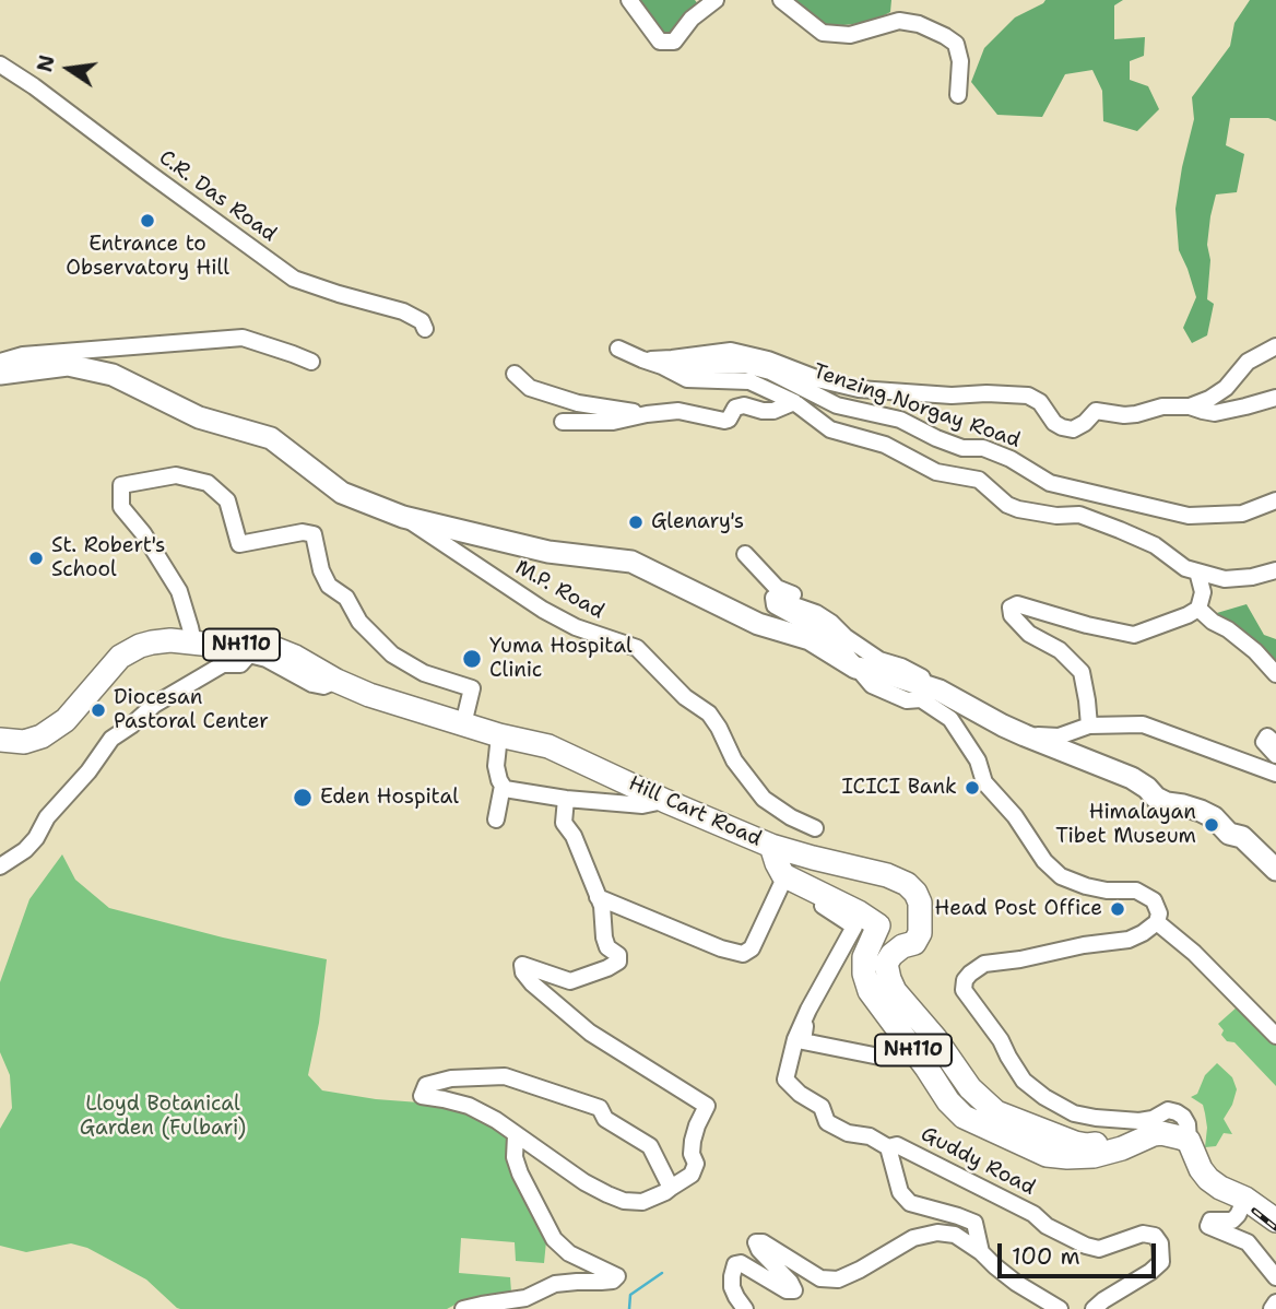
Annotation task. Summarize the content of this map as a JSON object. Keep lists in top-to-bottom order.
{
  "streets": {
    "highway": ["NH110", "Hill Cart Road"],
    "street": [
      "C.R. Das Road",
      "Tenzing Norgay Road",
      "M.P. Road",
      "Guddy Road"
    ]
  },
  "crossings": [
    ["NH110", "Hill Cart Road"]
  ],
  "parks": ["Lloyd Botanical Garden (Fulbari)"],
  "places": [
    "Entrance to Observatory Hill",
    "Glenary's",
    "St. Robert's School",
    "Yuma Hospital Clinic",
    "Diocesan Pastoral Center",
    "ICICI Bank",
    "Eden Hospital",
    "Himalayan Tibet Museum",
    "Head Post Office"
  ],
  "scale_bar": "100 m",
  "north": "left"
}
